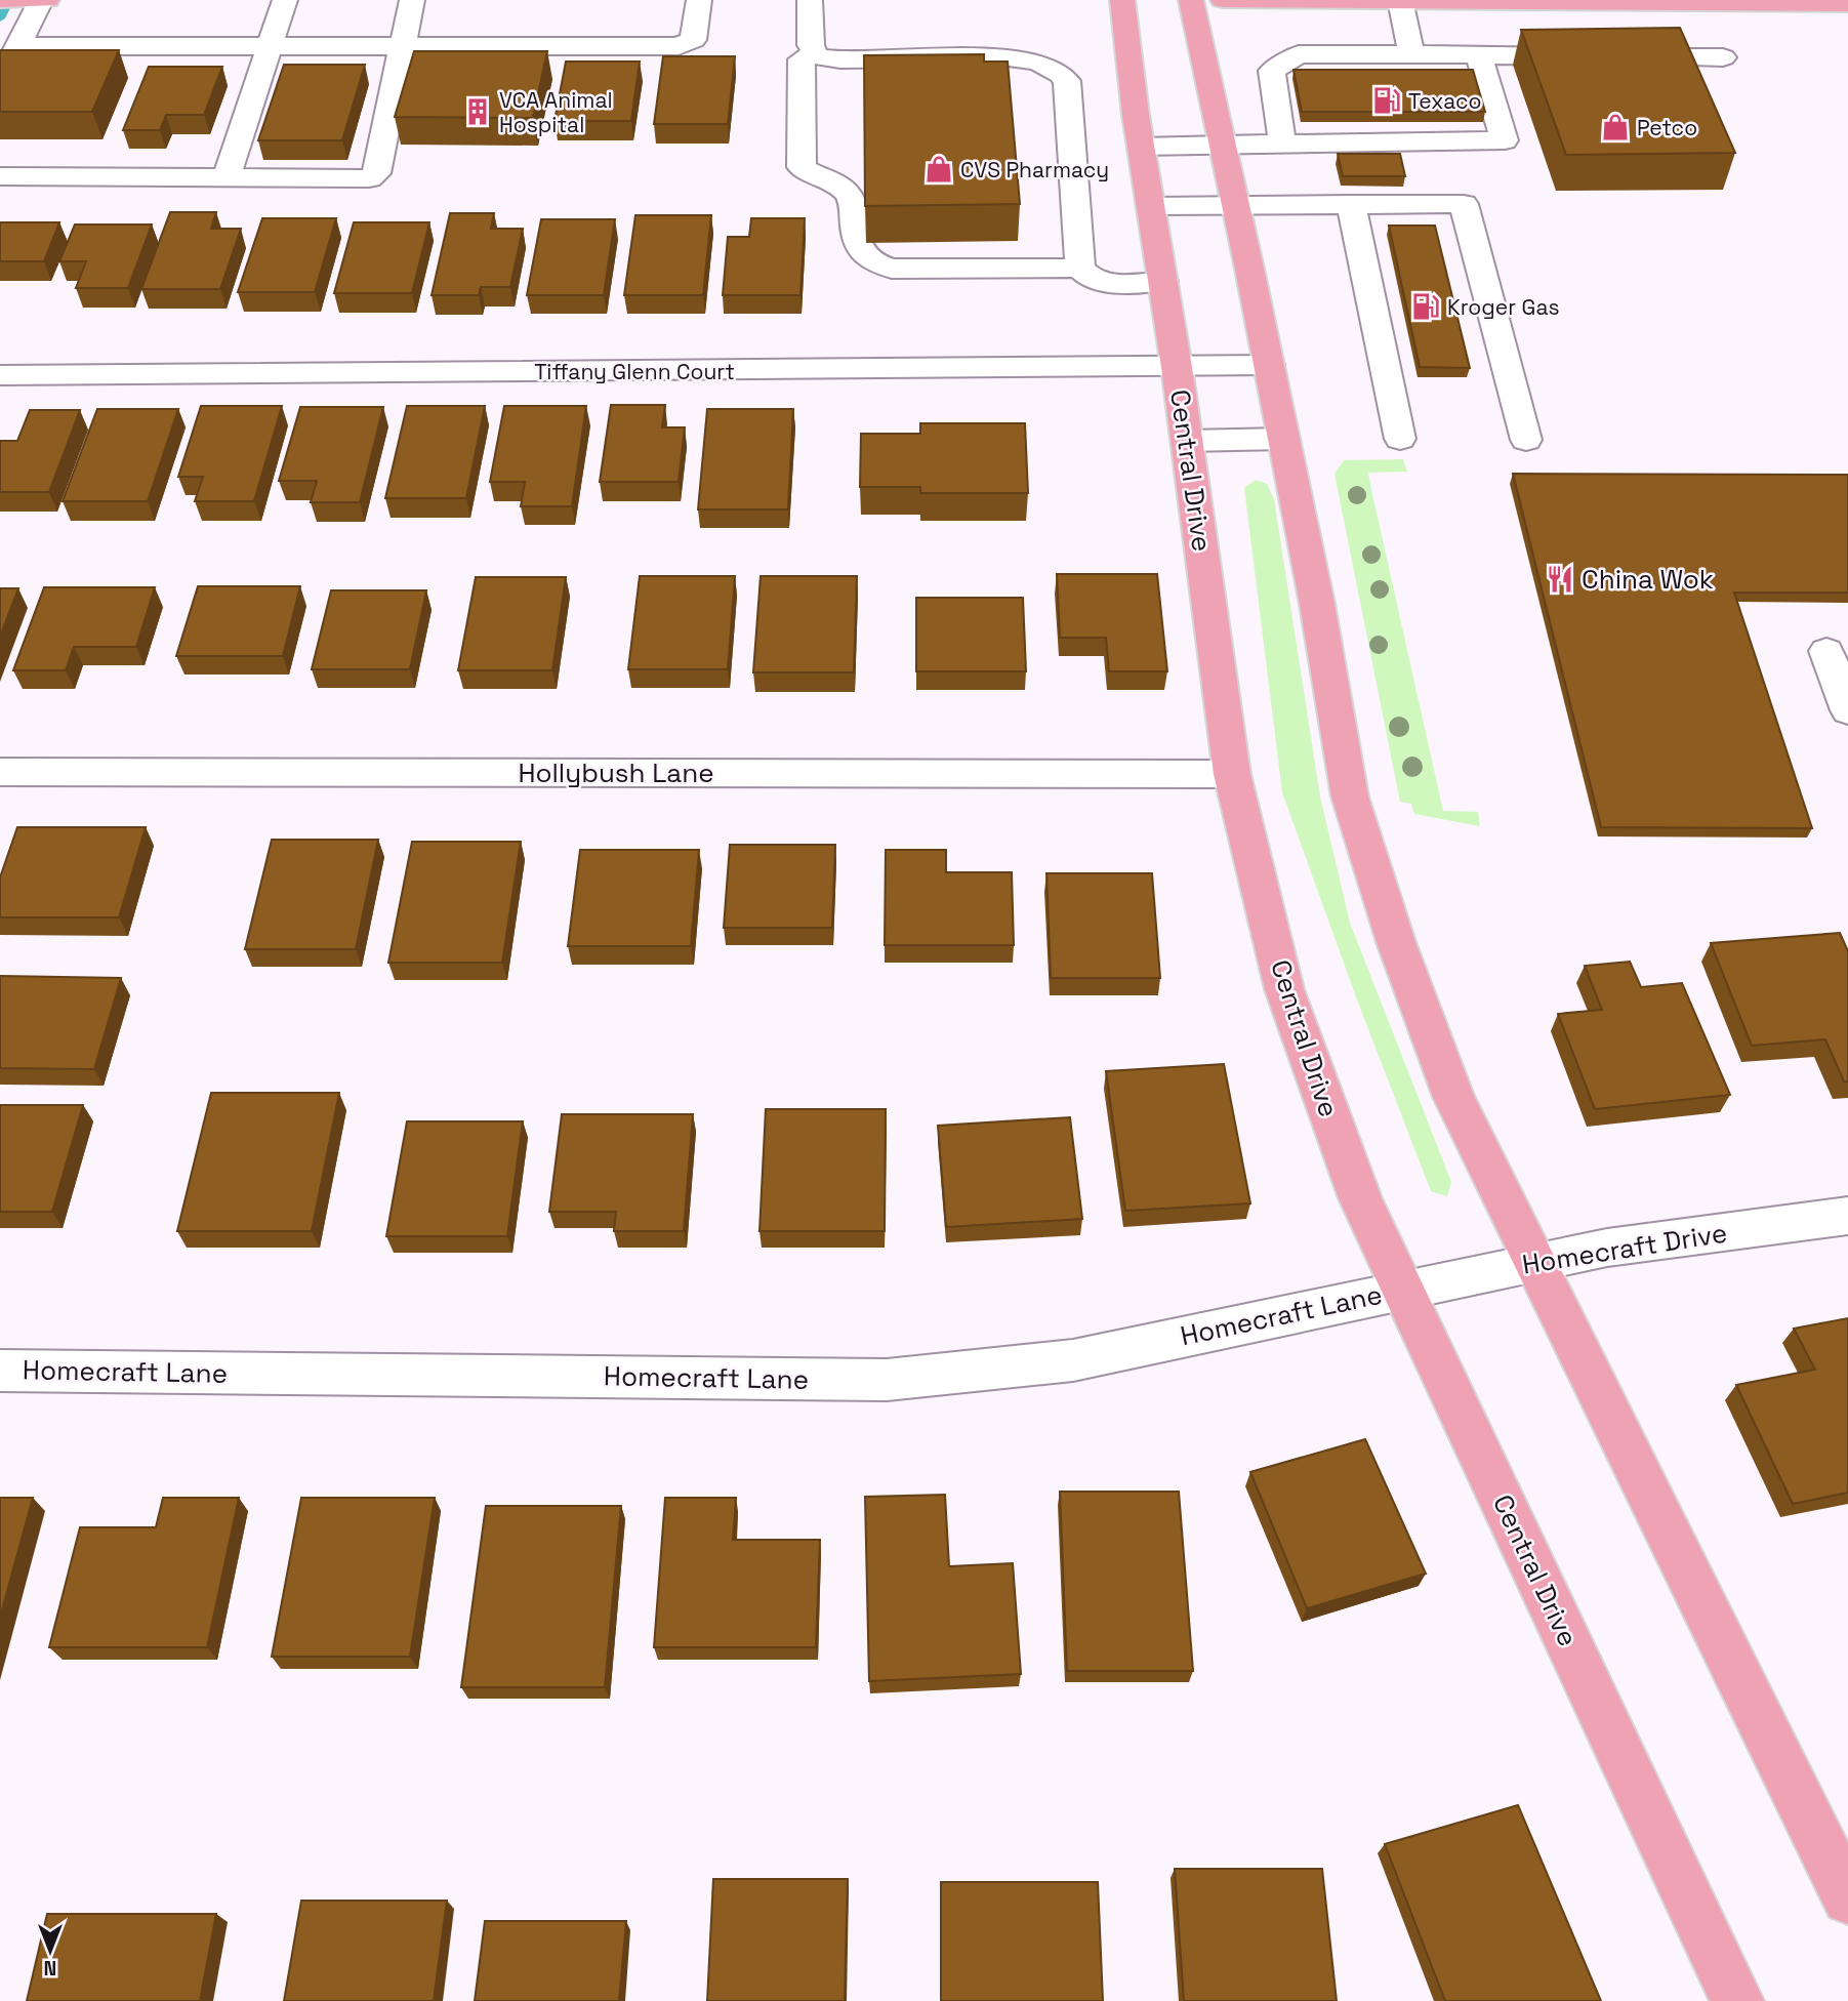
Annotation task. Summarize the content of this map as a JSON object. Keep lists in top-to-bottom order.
{
  "streets": {
    "main road": ["Central Drive"],
    "street": [
      "Tiffany Glenn Court",
      "Hollybush Lane",
      "Homecraft Drive",
      "Homecraft Lane"
    ]
  },
  "crossings": [
    ["Tiffany Glenn Court", "Central Drive"],
    ["Central Drive", "Hollybush Lane"],
    ["Central Drive", "Homecraft Drive"],
    ["Central Drive", "Homecraft Lane"],
    ["Homecraft Drive", "Homecraft Lane"]
  ],
  "places": {
    "fuel station": ["Texaco", "Kroger Gas"],
    "building": ["VCA Animal Hospital"],
    "shop": ["Petco", "CVS Pharmacy"],
    "restaurant": ["China Wok"]
  },
  "north": "bottom"
}
